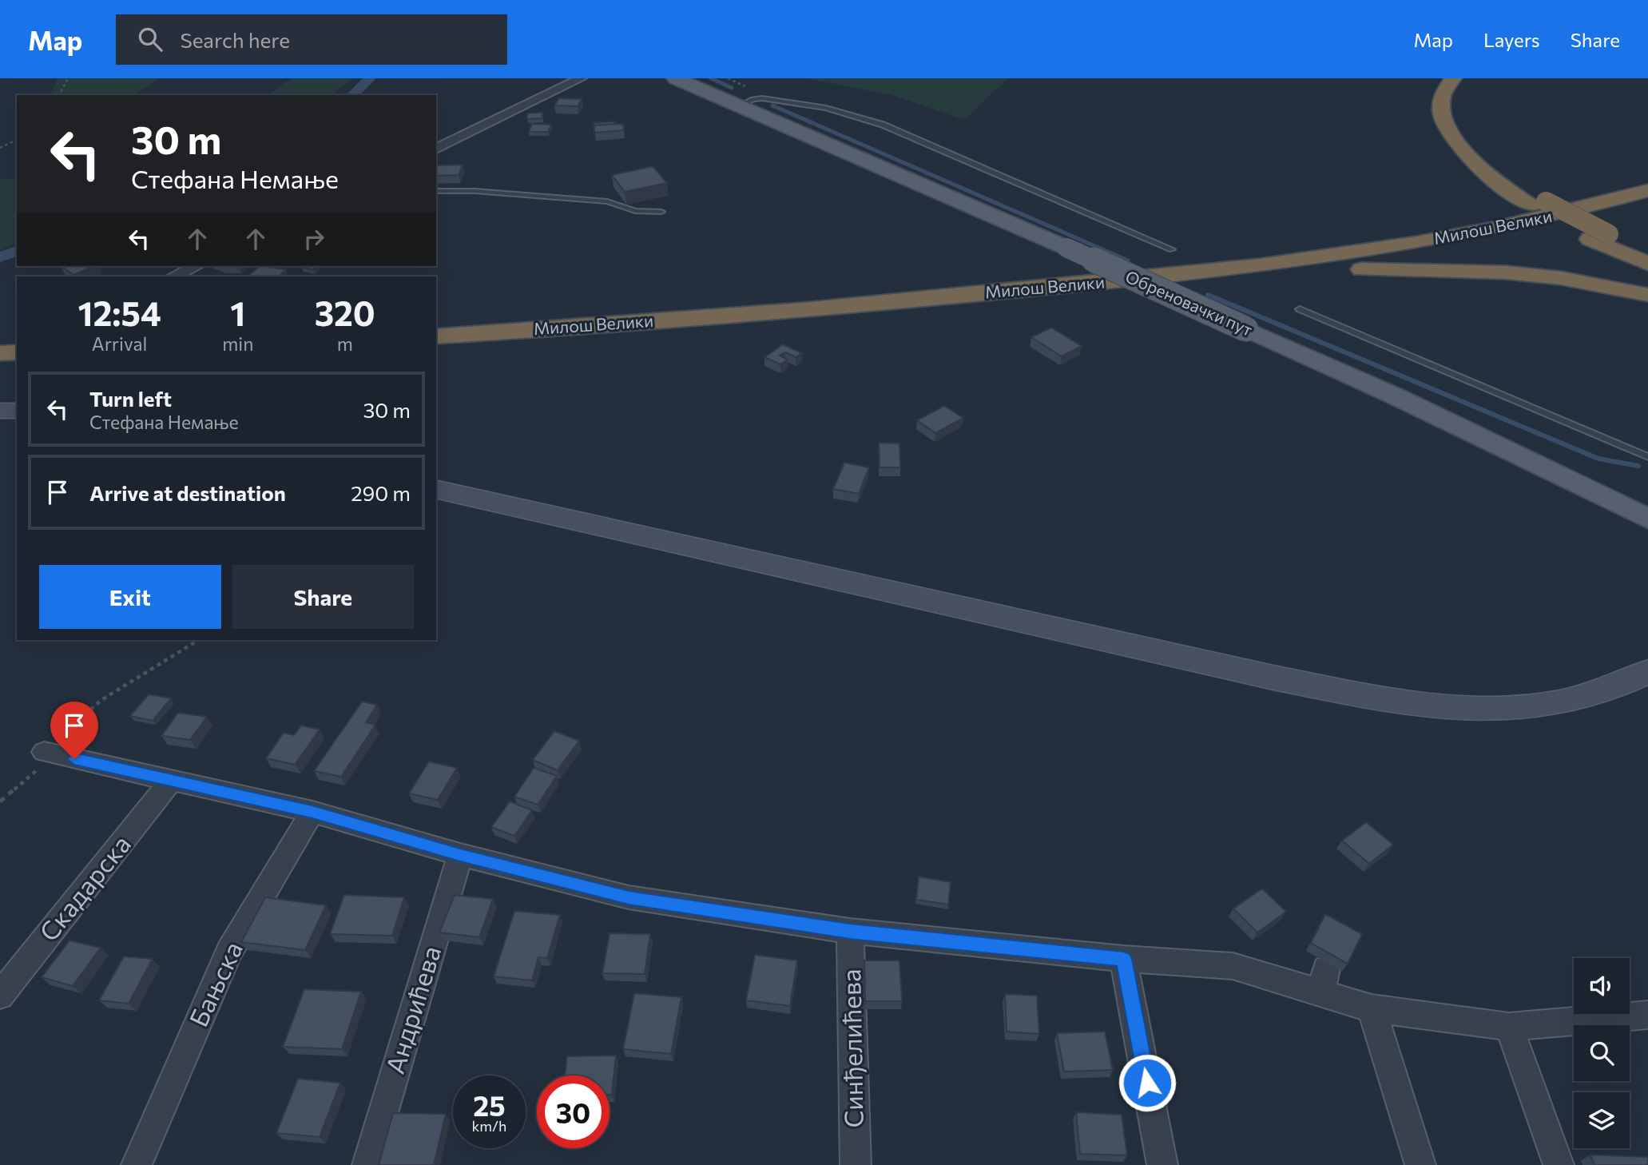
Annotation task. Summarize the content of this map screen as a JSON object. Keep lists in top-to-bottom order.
{
  "streets": {
    "highway": ["Милош Велики"],
    "main road": ["Обреновачки пут"],
    "street": [
      "Скадарска",
      "Бањска",
      "Андрићева",
      "Синђелићева"
    ]
  },
  "page": {
    "header": "Map",
    "search": "Search here",
    "nav": ["Map", "Layers", "Share"],
    "turn": ["30 m", "Стефана Немање"],
    "eta": [
      "12:54",
      "Arrival",
      "1",
      "min",
      "320",
      "m"
    ],
    "list": [
      {
        "name": "Turn left",
        "note": "Стефана Немање",
        "value": "30 m"
      },
      {
        "name": "Arrive at destination",
        "value": "290 m"
      }
    ],
    "buttons": ["Exit", "Share"],
    "speed": "25 km/h",
    "limit": "30"
  }
}
